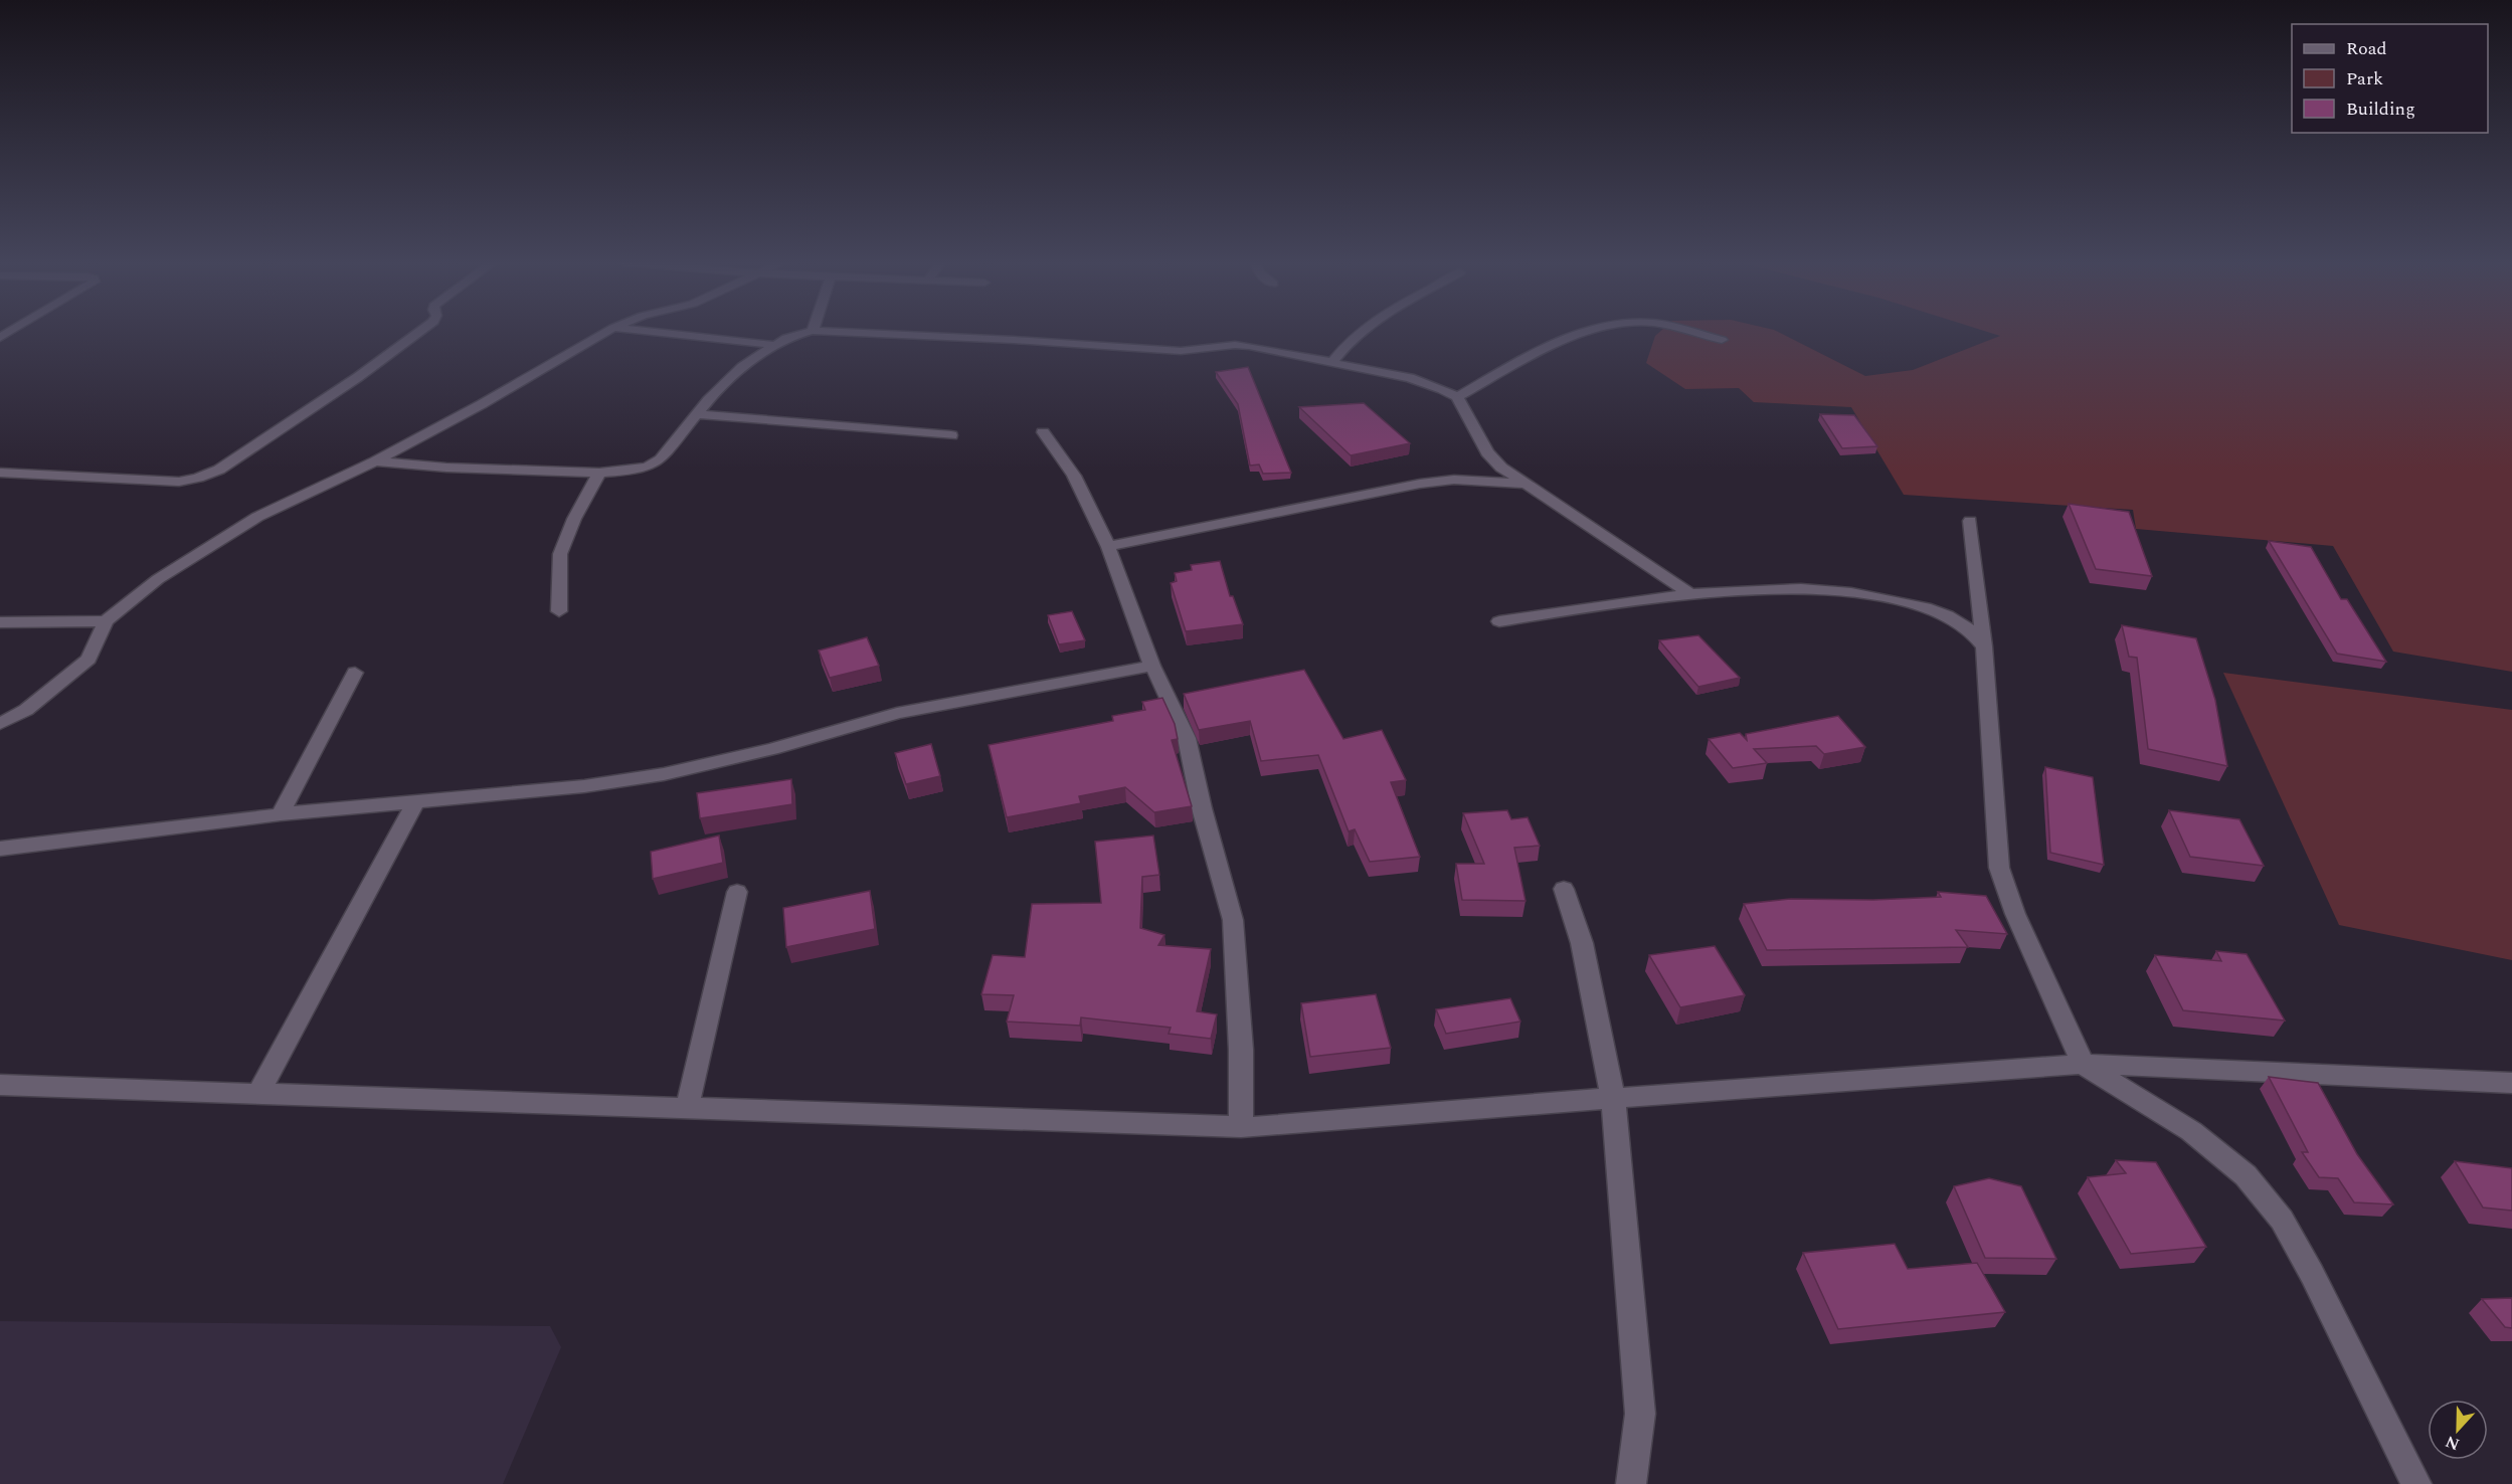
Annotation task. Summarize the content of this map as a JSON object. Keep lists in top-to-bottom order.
{
  "legend": ["Road", "Park", "Building"],
  "north": "bottom"
}
